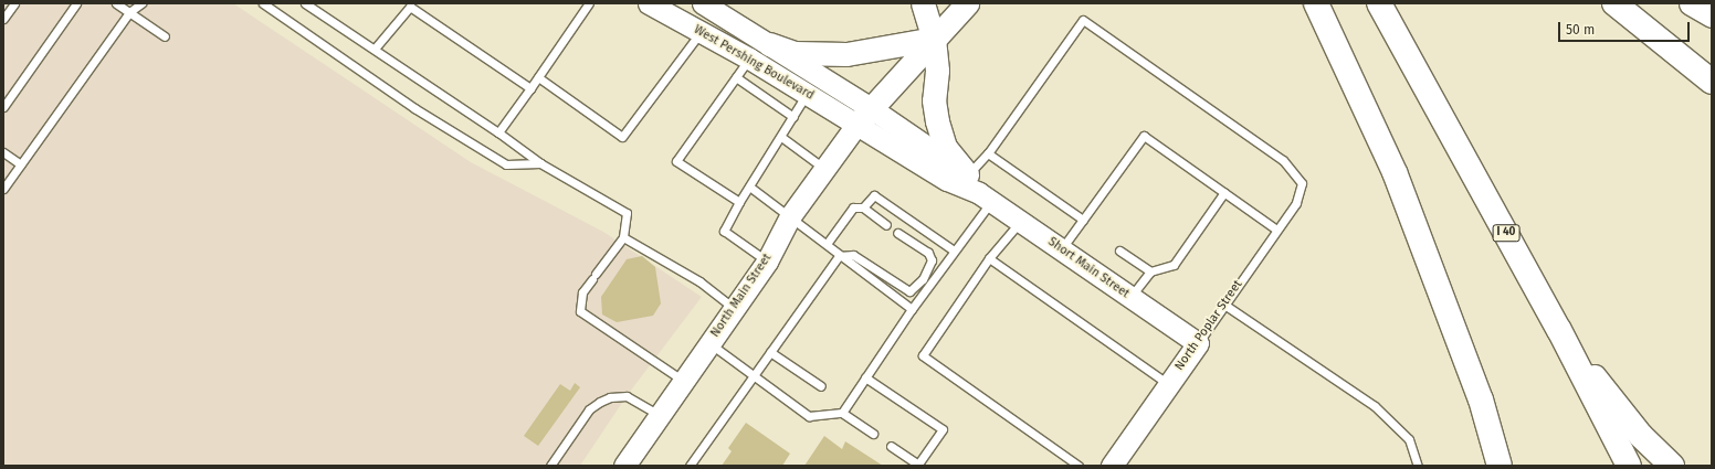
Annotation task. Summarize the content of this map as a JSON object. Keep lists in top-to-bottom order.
{
  "streets": {
    "highway": ["I 40"],
    "main road": [
      "West Pershing Boulevard",
      "Short Main Street",
      "North Main Street",
      "North Poplar Street"
    ]
  },
  "crossings": [
    ["West Pershing Boulevard", "Short Main Street"],
    ["West Pershing Boulevard", "North Main Street"],
    ["Short Main Street", "North Main Street"],
    ["Short Main Street", "North Poplar Street"]
  ],
  "scale_bar": "50 m"
}
